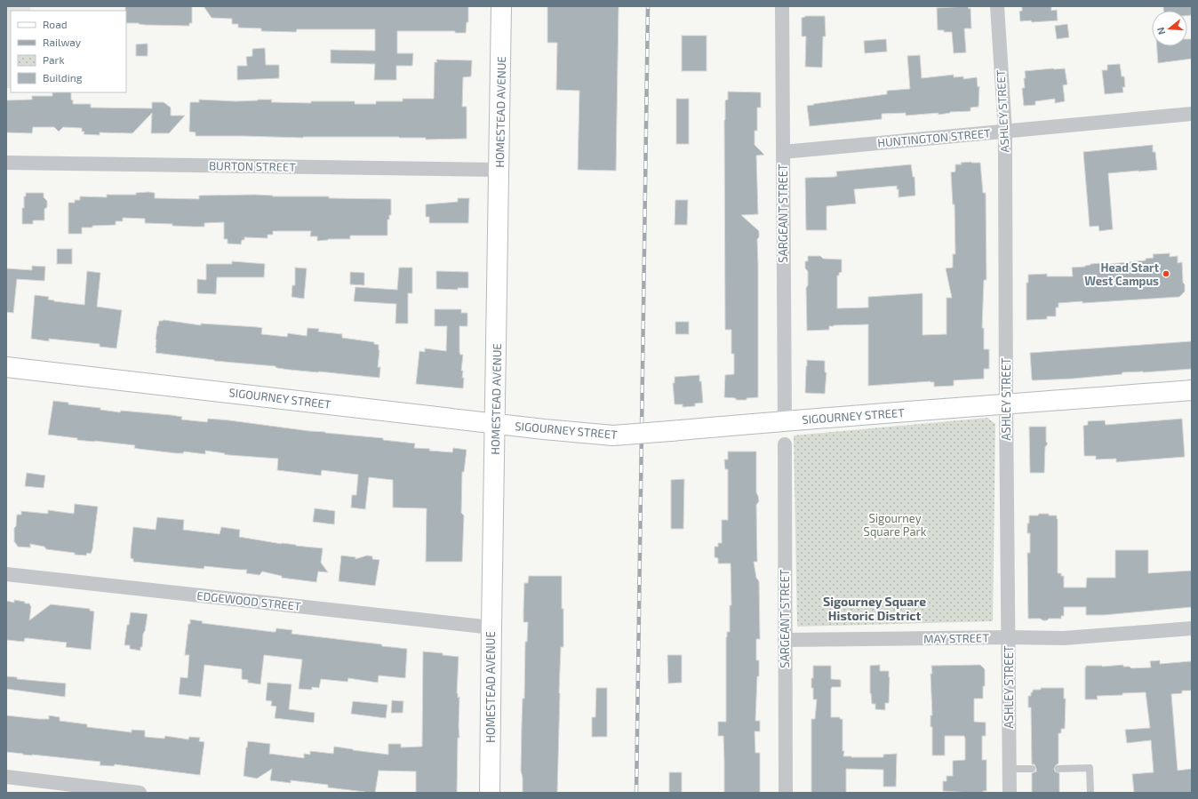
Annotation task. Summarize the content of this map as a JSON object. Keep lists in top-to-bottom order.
{
  "streets": {
    "main road": ["HOMESTEAD AVENUE", "SIGOURNEY STREET"],
    "street": [
      "ASHLEY STREET",
      "HUNTINGTON STREET",
      "BURTON STREET",
      "SARGEANT STREET",
      "EDGEWOOD STREET",
      "MAY STREET"
    ]
  },
  "crossings": [
    ["ASHLEY STREET", "HUNTINGTON STREET"],
    ["ASHLEY STREET", "SIGOURNEY STREET"],
    ["ASHLEY STREET", "MAY STREET"],
    ["HOMESTEAD AVENUE", "BURTON STREET"],
    ["HOMESTEAD AVENUE", "SIGOURNEY STREET"],
    ["HOMESTEAD AVENUE", "EDGEWOOD STREET"],
    ["HUNTINGTON STREET", "SARGEANT STREET"],
    ["SARGEANT STREET", "SIGOURNEY STREET"],
    ["SARGEANT STREET", "MAY STREET"]
  ],
  "districts": ["Sigourney Square Historic District"],
  "parks": ["Sigourney Square Park"],
  "places": ["Head Start West Campus"],
  "legend": [
    "Road",
    "Railway",
    "Park",
    "Building"
  ],
  "north": "left"
}
